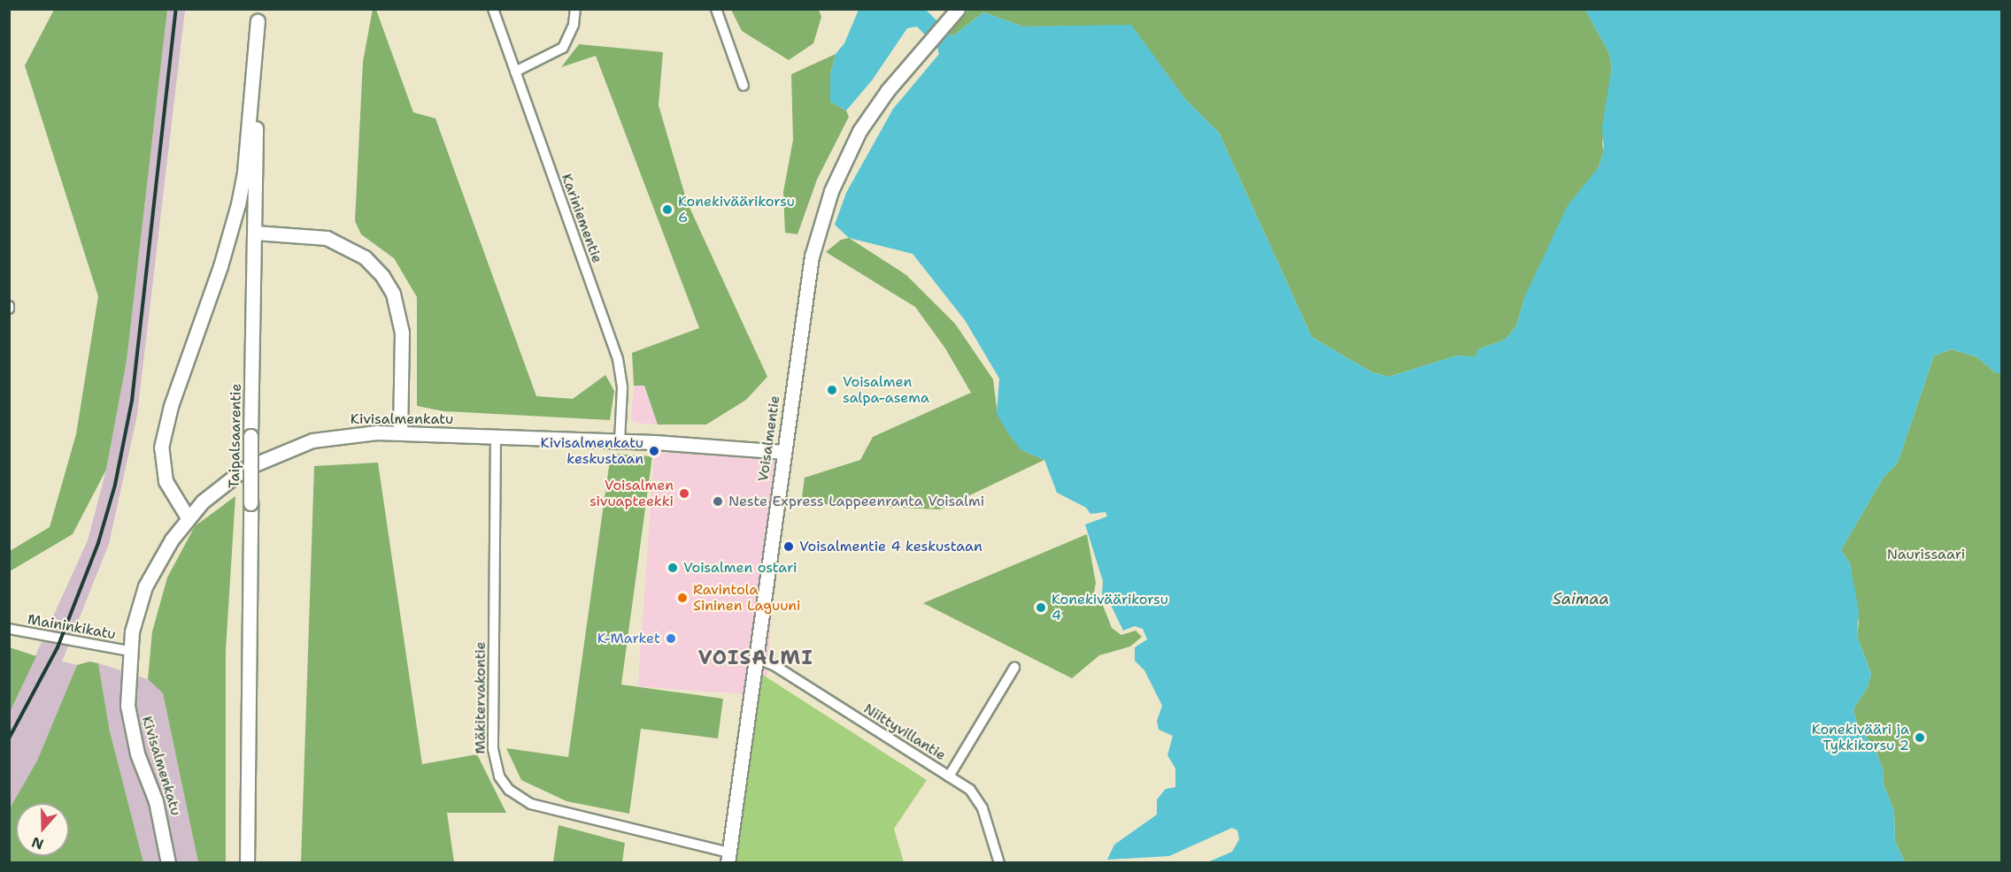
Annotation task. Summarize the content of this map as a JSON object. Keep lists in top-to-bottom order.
{
  "streets": {
    "street": [
      "Kariniementie",
      "Kivisalmenkatu",
      "Taipalsaarentie",
      "Voisalmentie",
      "Maininkikatu",
      "Mäkitervakontie",
      "Niittyvillantie"
    ]
  },
  "crossings": [
    ["Kariniementie", "Kivisalmenkatu"],
    ["Kivisalmenkatu", "Voisalmentie"],
    ["Kivisalmenkatu", "Maininkikatu"],
    ["Kivisalmenkatu", "Mäkitervakontie"],
    ["Voisalmentie", "Mäkitervakontie"],
    ["Voisalmentie", "Niittyvillantie"]
  ],
  "districts": ["VOISALMI"],
  "water": ["Saimaa"],
  "parks": ["Naurissaari"],
  "places": [
    "Konekiväärikorsu 6",
    "Voisalmen salpa-asema",
    "Kivisalmenkatu keskustaan",
    "Voisalmen sivuapteekki",
    "Neste Express Lappeenranta Voisalmi",
    "Voisalmentie 4 keskustaan",
    "Voisalmen ostari",
    "Ravintola Sininen Laguuni",
    "Konekiväärikorsu 4",
    "K-Market",
    "Konekivääri ja Tykkikorsu 2"
  ],
  "north": "bottom"
}
